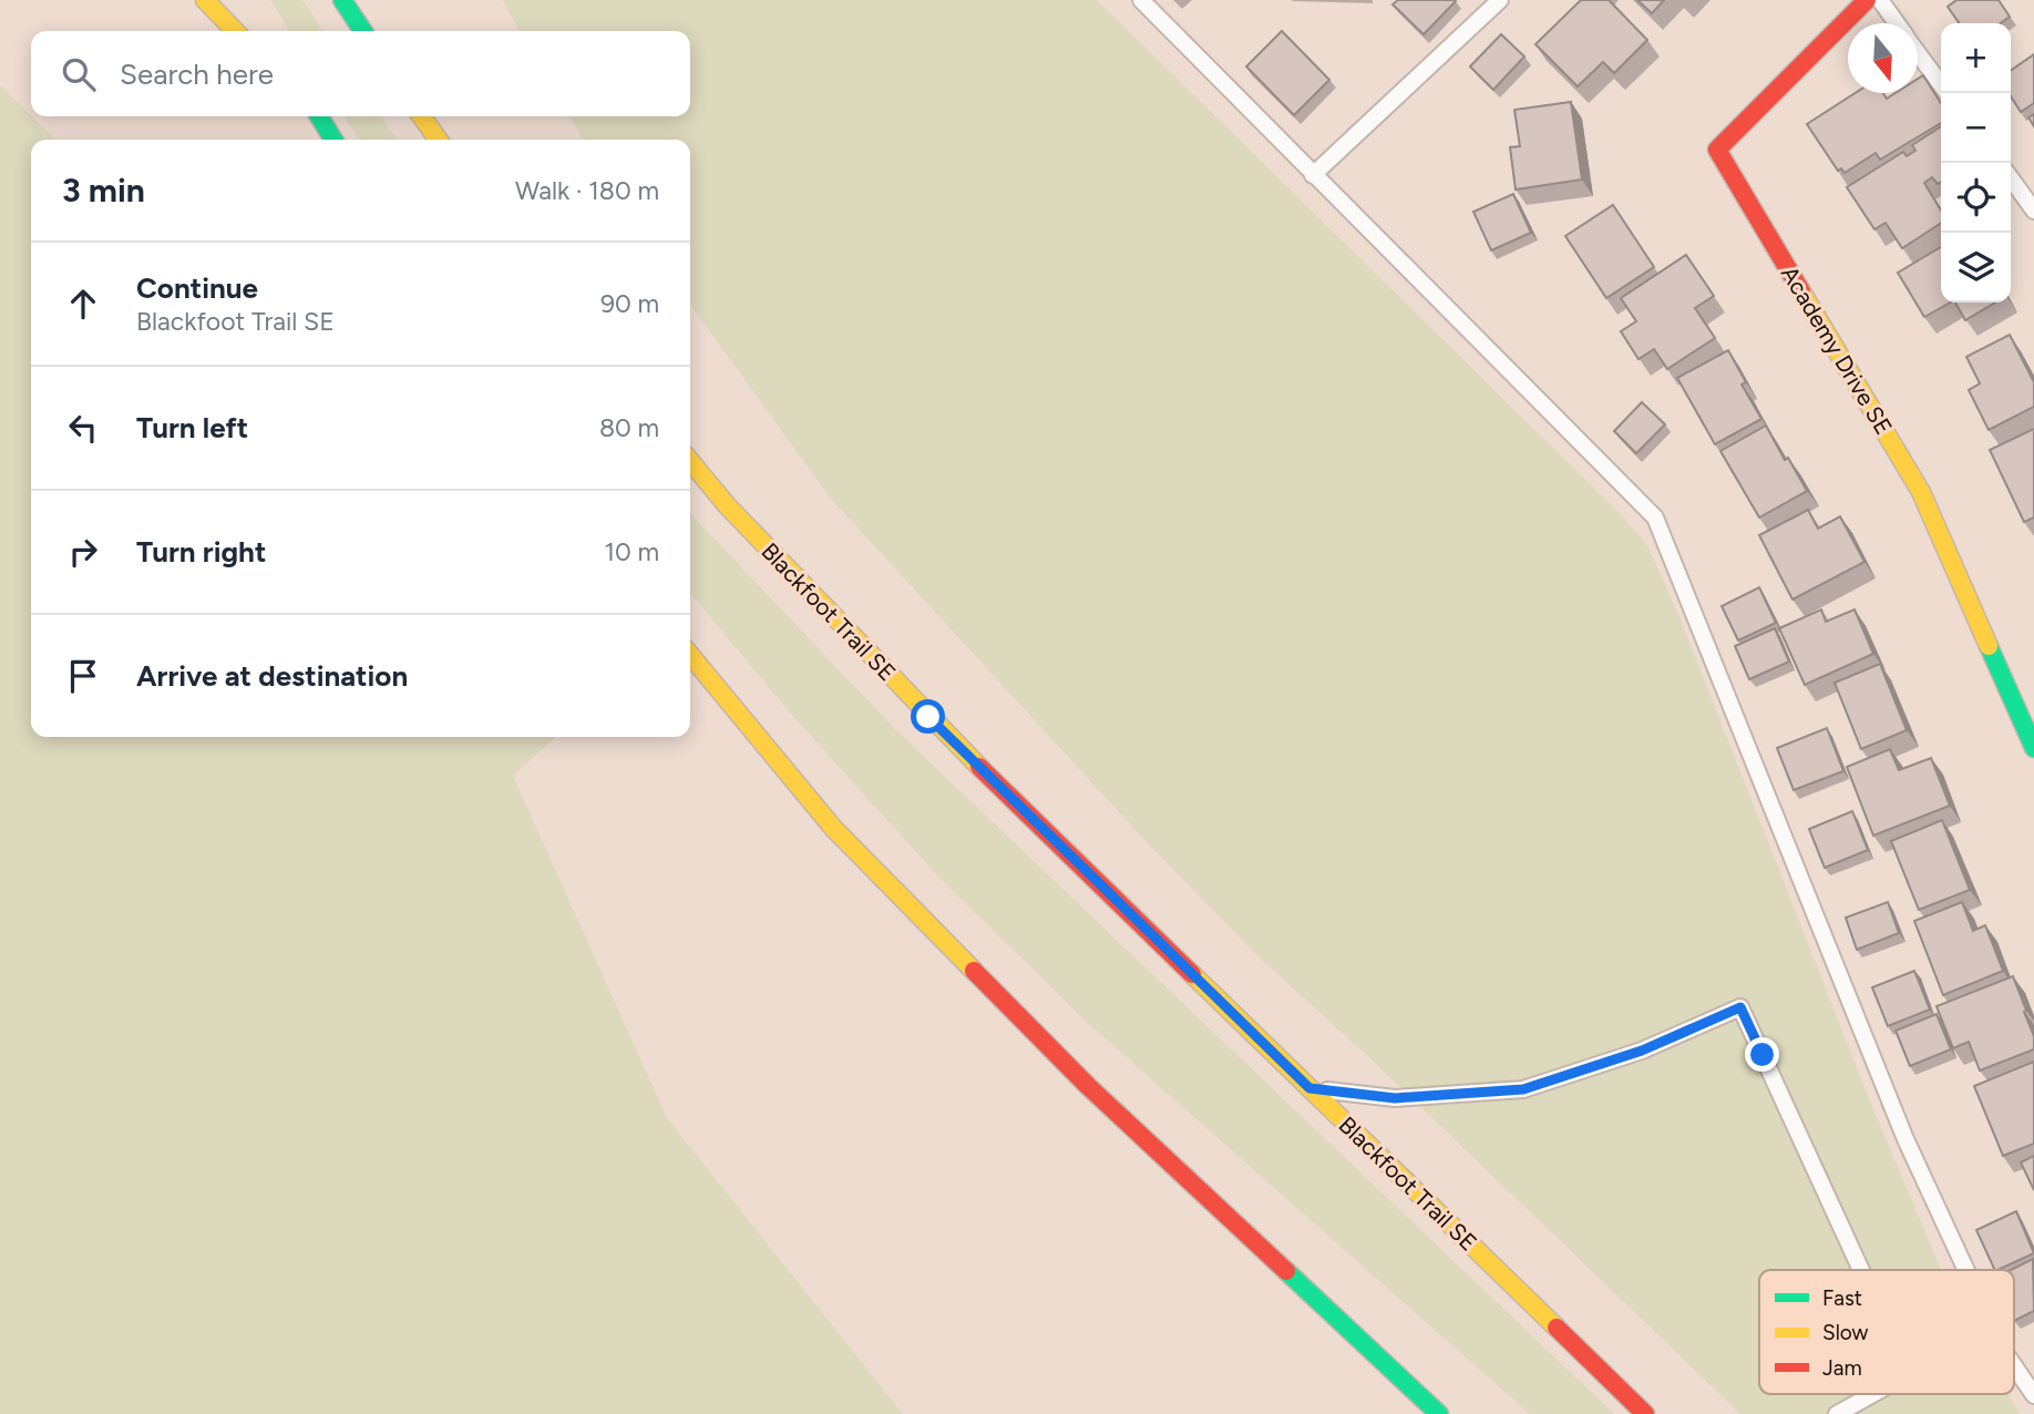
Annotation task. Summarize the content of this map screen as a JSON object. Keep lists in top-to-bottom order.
{
  "streets": {
    "main road": ["Academy Drive SE", "Blackfoot Trail SE"]
  },
  "legend": ["Fast", "Slow", "Jam"],
  "north": "bottom",
  "page": {
    "map_buttons": ["+", "−"],
    "search": "Search here",
    "heading": ["3 min", "Walk · 180 m"],
    "list": [
      ["Continue", "Blackfoot Trail SE", "90 m"],
      ["Turn left", "80 m"],
      ["Turn right", "10 m"],
      "Arrive at destination"
    ]
  }
}
